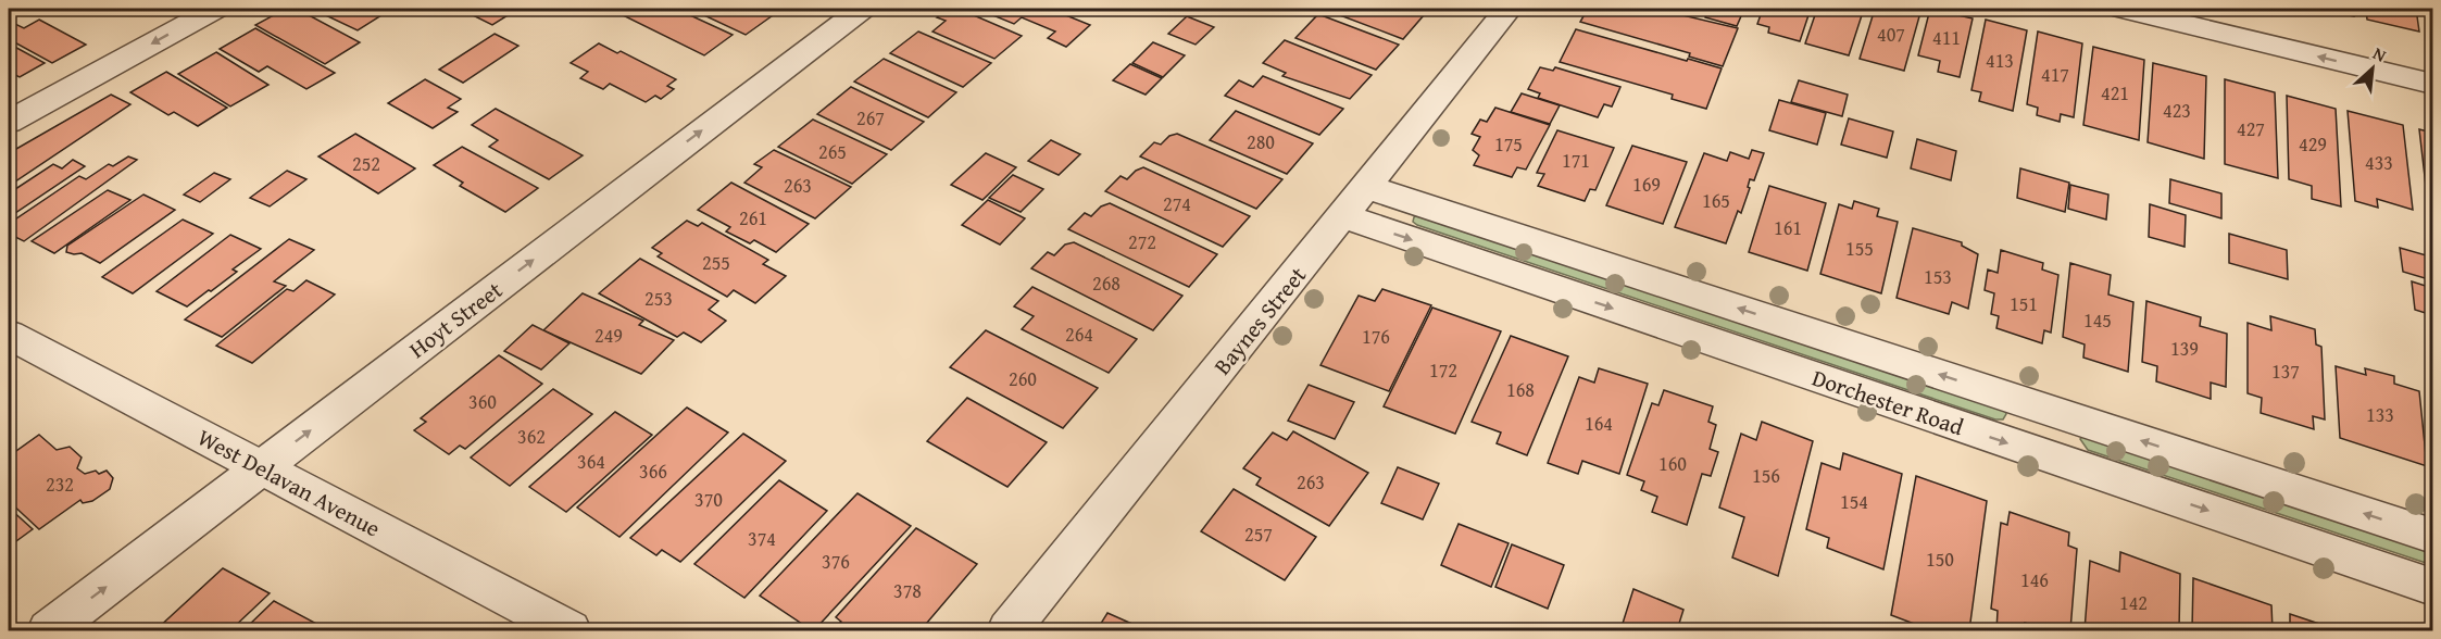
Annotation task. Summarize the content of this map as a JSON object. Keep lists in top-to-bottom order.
{
  "streets": {
    "street": [
      "Hoyt Street",
      "Baynes Street",
      "Dorchester Road",
      "West Delavan Avenue"
    ]
  },
  "crossings": [
    ["Hoyt Street", "West Delavan Avenue"],
    ["Baynes Street", "Dorchester Road"]
  ],
  "one_way": ["Hoyt Street"],
  "house_numbers": [
    "407",
    "411",
    "413",
    "417",
    "421",
    "423",
    "267",
    "427",
    "280",
    "175",
    "429",
    "265",
    "171",
    "433",
    "252",
    "169",
    "263",
    "165",
    "274",
    "261",
    "161",
    "272",
    "155",
    "255",
    "153",
    "268",
    "253",
    "151",
    "145",
    "264",
    "249",
    "176",
    "139",
    "172",
    "137",
    "260",
    "168",
    "360",
    "133",
    "164",
    "362",
    "364",
    "160",
    "366",
    "156",
    "263",
    "232",
    "370",
    "154",
    "257",
    "374",
    "150",
    "376",
    "146",
    "378",
    "142"
  ],
  "north": "top right"
}
